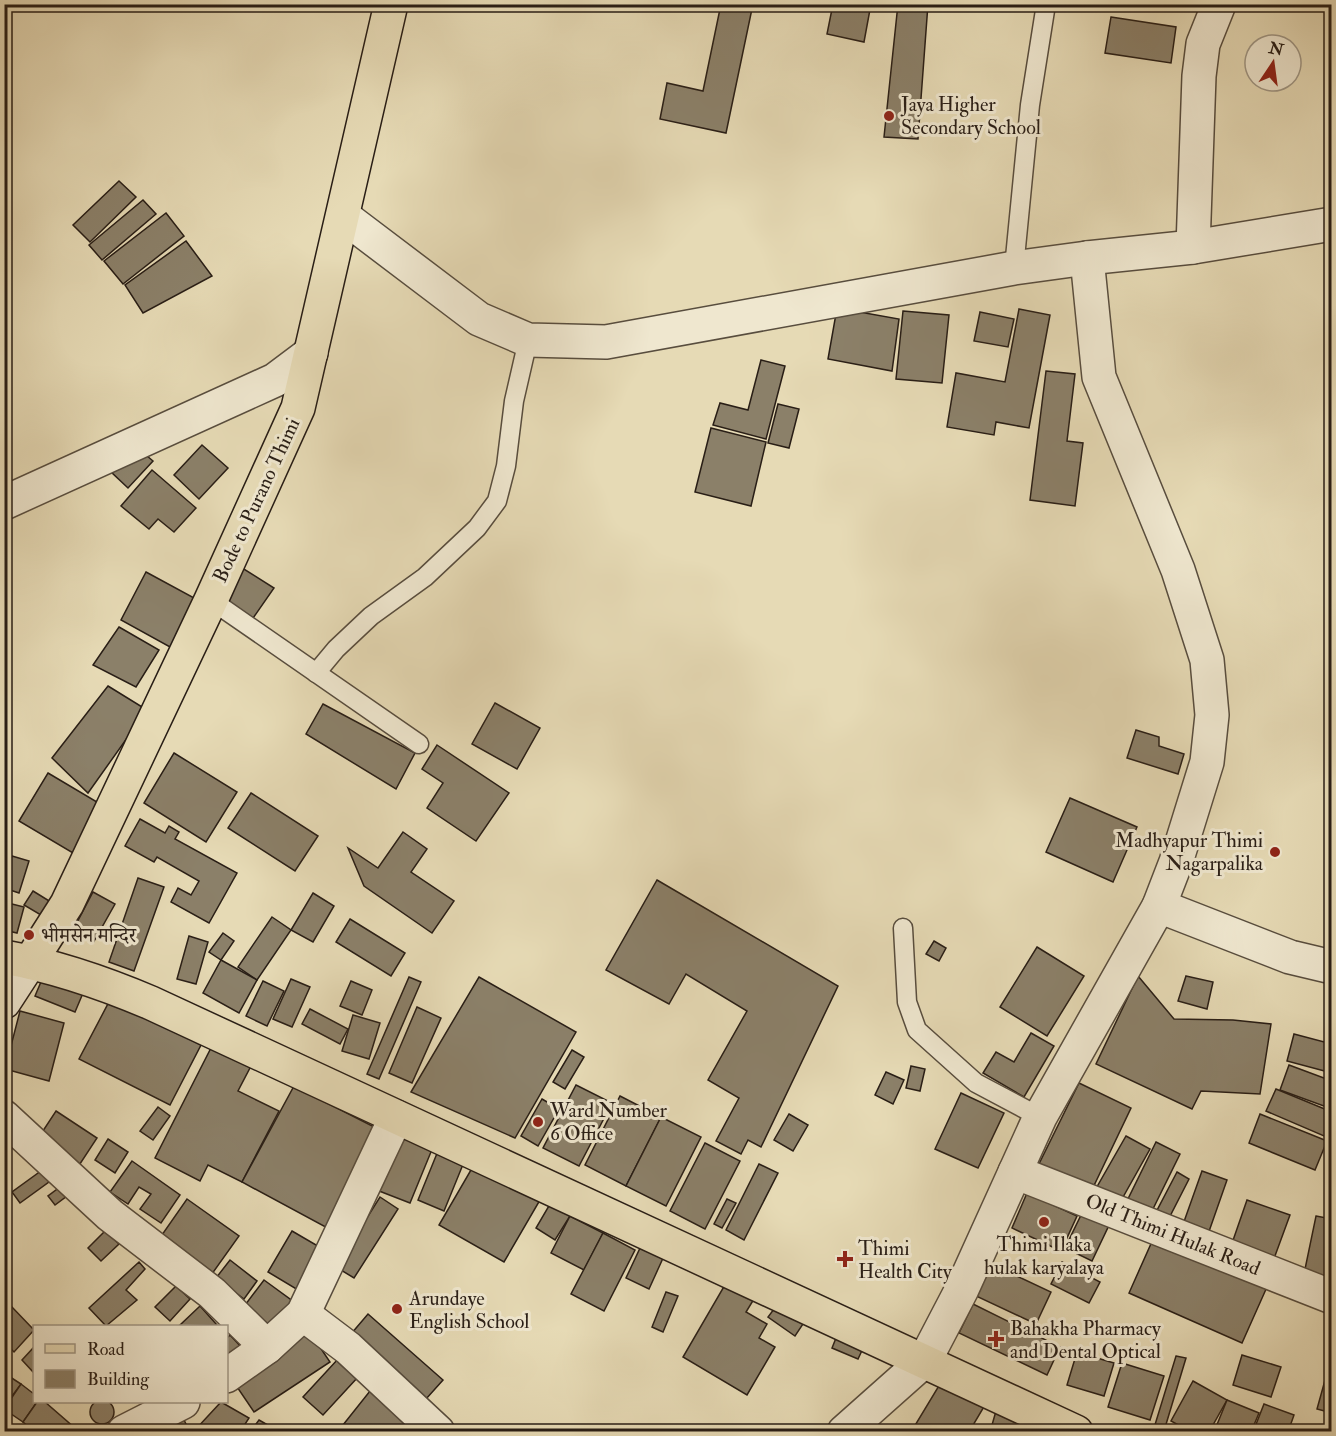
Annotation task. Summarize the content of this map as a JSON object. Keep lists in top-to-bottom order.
{
  "streets": {
    "main road": ["Bode to Purano Thimi"],
    "street": ["Old Thimi Hulak Road"]
  },
  "places": {
    "other": [
      "Jaya Higher Secondary School",
      "Madhyapur Thimi Nagarpalika",
      "भीमसेन मन्दिर",
      "Ward Number 6 Office",
      "Thimi Ilaka hulak karyalaya",
      "Arundaye English School"
    ],
    "health": ["Thimi Health City", "Bahakha Pharmacy and Dental Optical"]
  },
  "legend": ["Road", "Building"],
  "north": "top"
}
